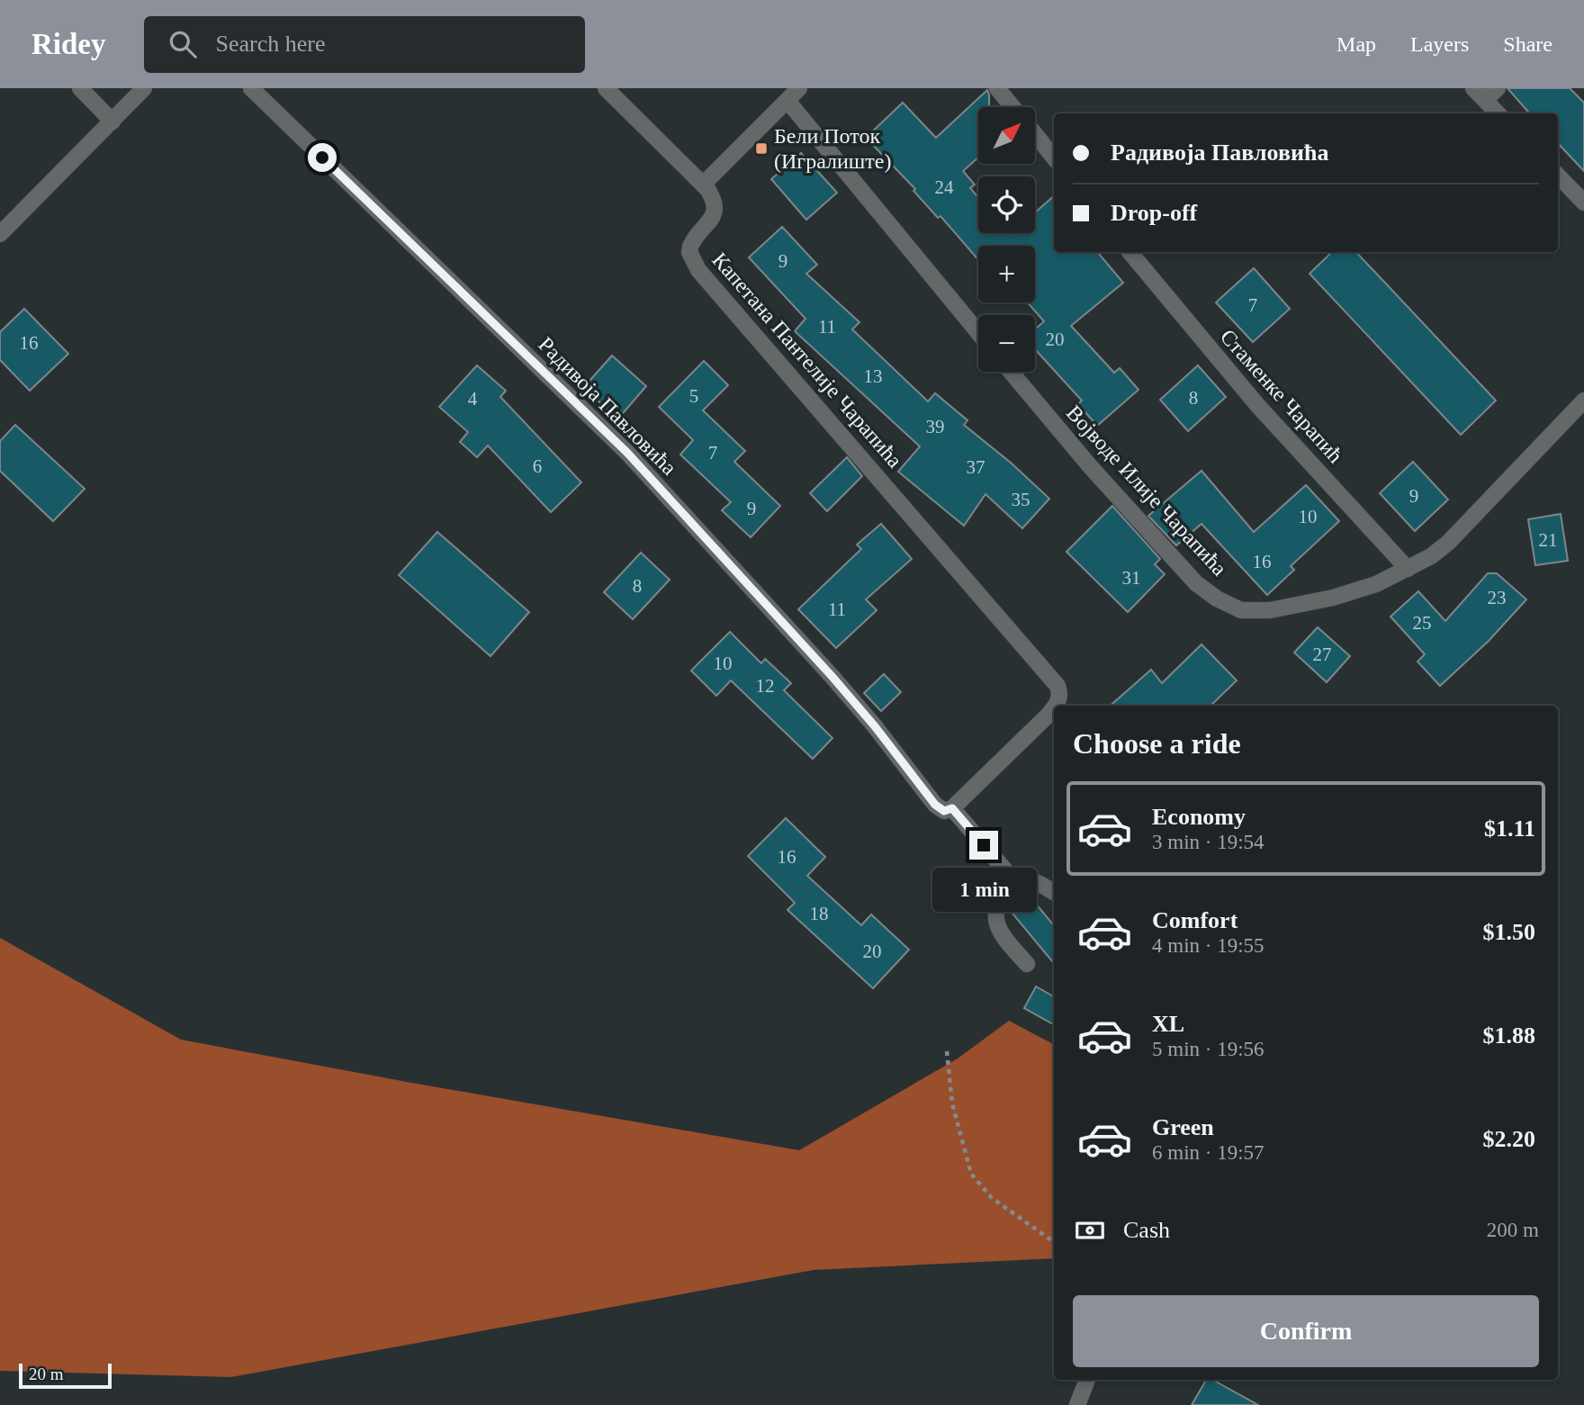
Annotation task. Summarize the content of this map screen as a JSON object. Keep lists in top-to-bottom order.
{
  "streets": {
    "street": [
      "Капетана Пантелије Чарапића",
      "Стаменке Чарапић",
      "Радивоја Павловића",
      "Војводе Илије Чарапића"
    ]
  },
  "crossings": [
    ["Капетана Пантелије Чарапића", "Радивоја Павловића"],
    ["Стаменке Чарапић", "Војводе Илије Чарапића"]
  ],
  "places": {
    "transit": ["Бели Поток (Игралиште)"]
  },
  "house_numbers": [
    "24",
    "9",
    "7",
    "11",
    "20",
    "16",
    "13",
    "5",
    "8",
    "4",
    "39",
    "7",
    "6",
    "37",
    "9",
    "35",
    "9",
    "10",
    "21",
    "16",
    "31",
    "8",
    "23",
    "11",
    "25",
    "27",
    "10",
    "12",
    "16",
    "18",
    "20"
  ],
  "scale_bar": "20 m",
  "north": "top right",
  "page": {
    "header": "Ridey",
    "search": "Search here",
    "nav": ["Map", "Layers", "Share"],
    "map_buttons": ["+", "−"],
    "banner": ["Радивоја Павловића", "Drop-off"],
    "heading": "Choose a ride",
    "list": [
      {
        "name": "Economy",
        "note": "3 min · 19:54",
        "value": "$1.11"
      },
      {
        "name": "Comfort",
        "note": "4 min · 19:55",
        "value": "$1.50"
      },
      {
        "name": "XL",
        "note": "5 min · 19:56",
        "value": "$1.88"
      },
      {
        "name": "Green",
        "note": "6 min · 19:57",
        "value": "$2.20"
      }
    ],
    "bubble": "1 min",
    "pay": ["Cash", "200 m"],
    "buttons": "Confirm",
    "scale": "20 m"
  }
}
